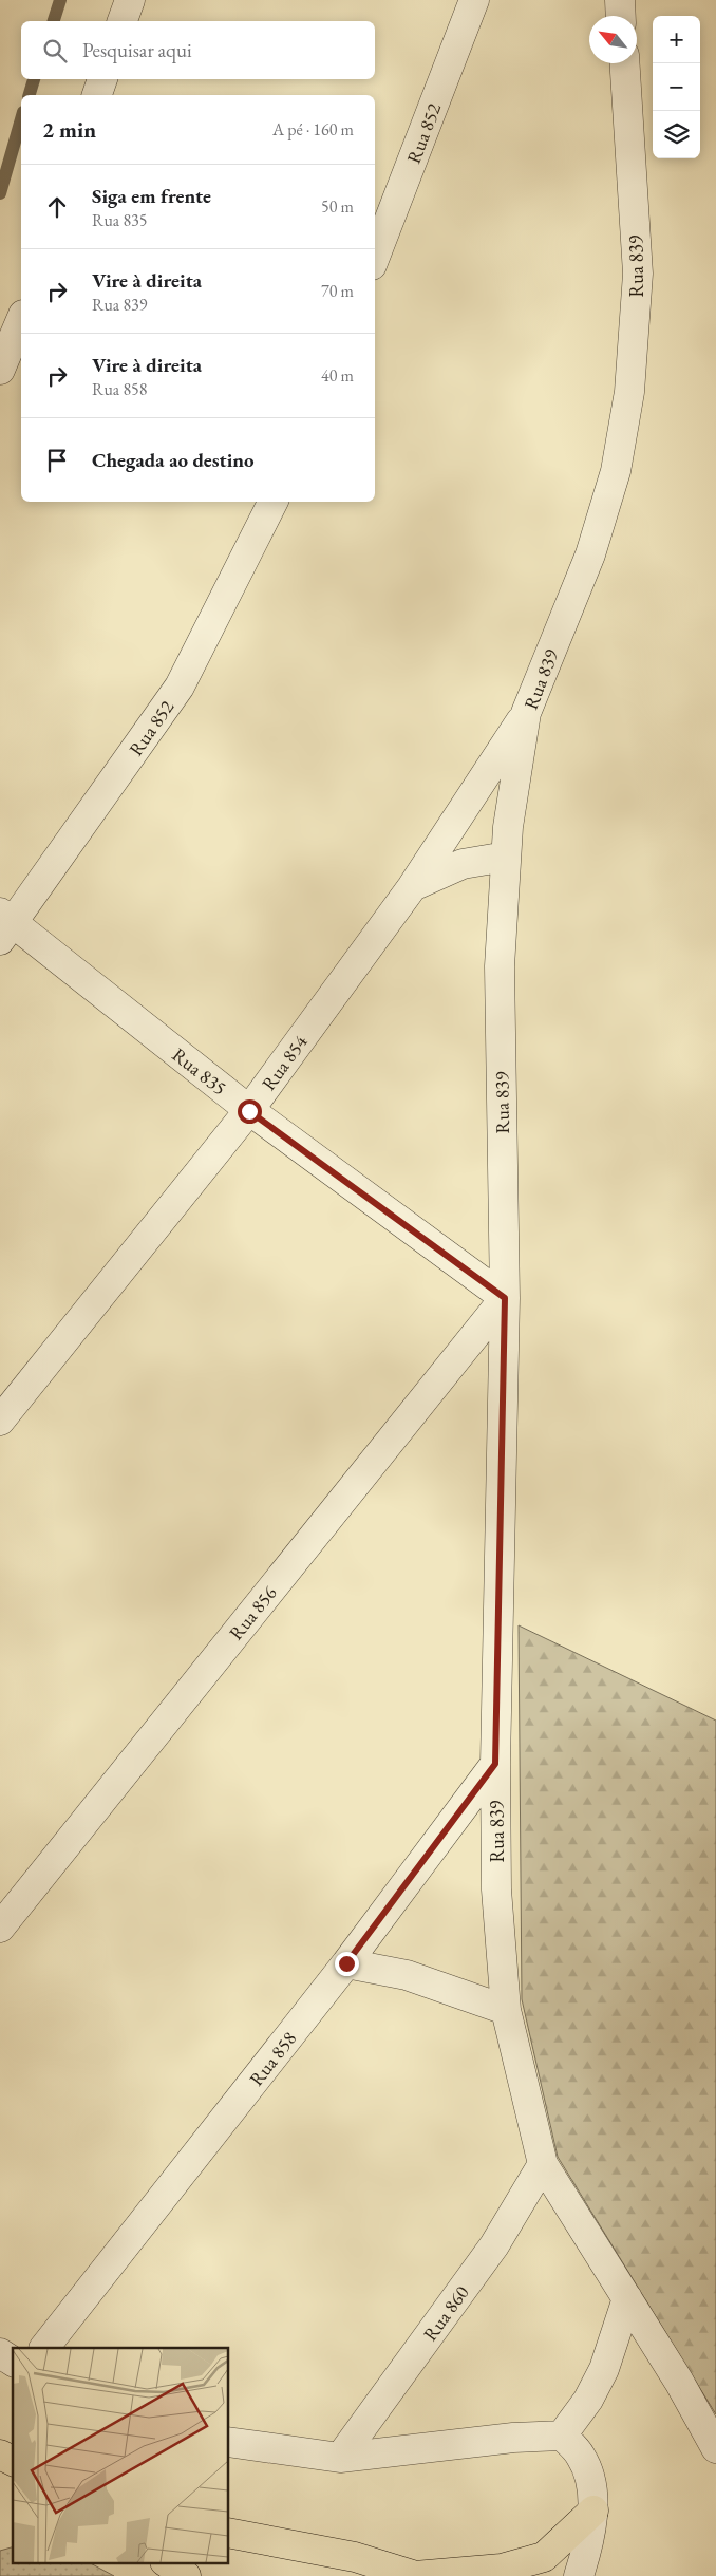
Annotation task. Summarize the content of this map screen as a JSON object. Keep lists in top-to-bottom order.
{
  "streets": {
    "street": [
      "Rua 852",
      "Rua 839",
      "Rua 854",
      "Rua 835",
      "Rua 856",
      "Rua 858",
      "Rua 860"
    ]
  },
  "crossings": [
    ["Rua 852", "Rua 835"],
    ["Rua 839", "Rua 854"],
    ["Rua 839", "Rua 835"],
    ["Rua 839", "Rua 856"],
    ["Rua 839", "Rua 858"],
    ["Rua 839", "Rua 860"],
    ["Rua 854", "Rua 835"],
    ["Rua 835", "Rua 856"]
  ],
  "north": "top left",
  "page": {
    "map_buttons": ["+", "−"],
    "search": "Pesquisar aqui",
    "heading": ["2 min", "A pé · 160 m"],
    "list": [
      ["Siga em frente", "Rua 835", "50 m"],
      ["Vire à direita", "Rua 839", "70 m"],
      ["Vire à direita", "Rua 858", "40 m"],
      "Chegada ao destino"
    ]
  }
}
